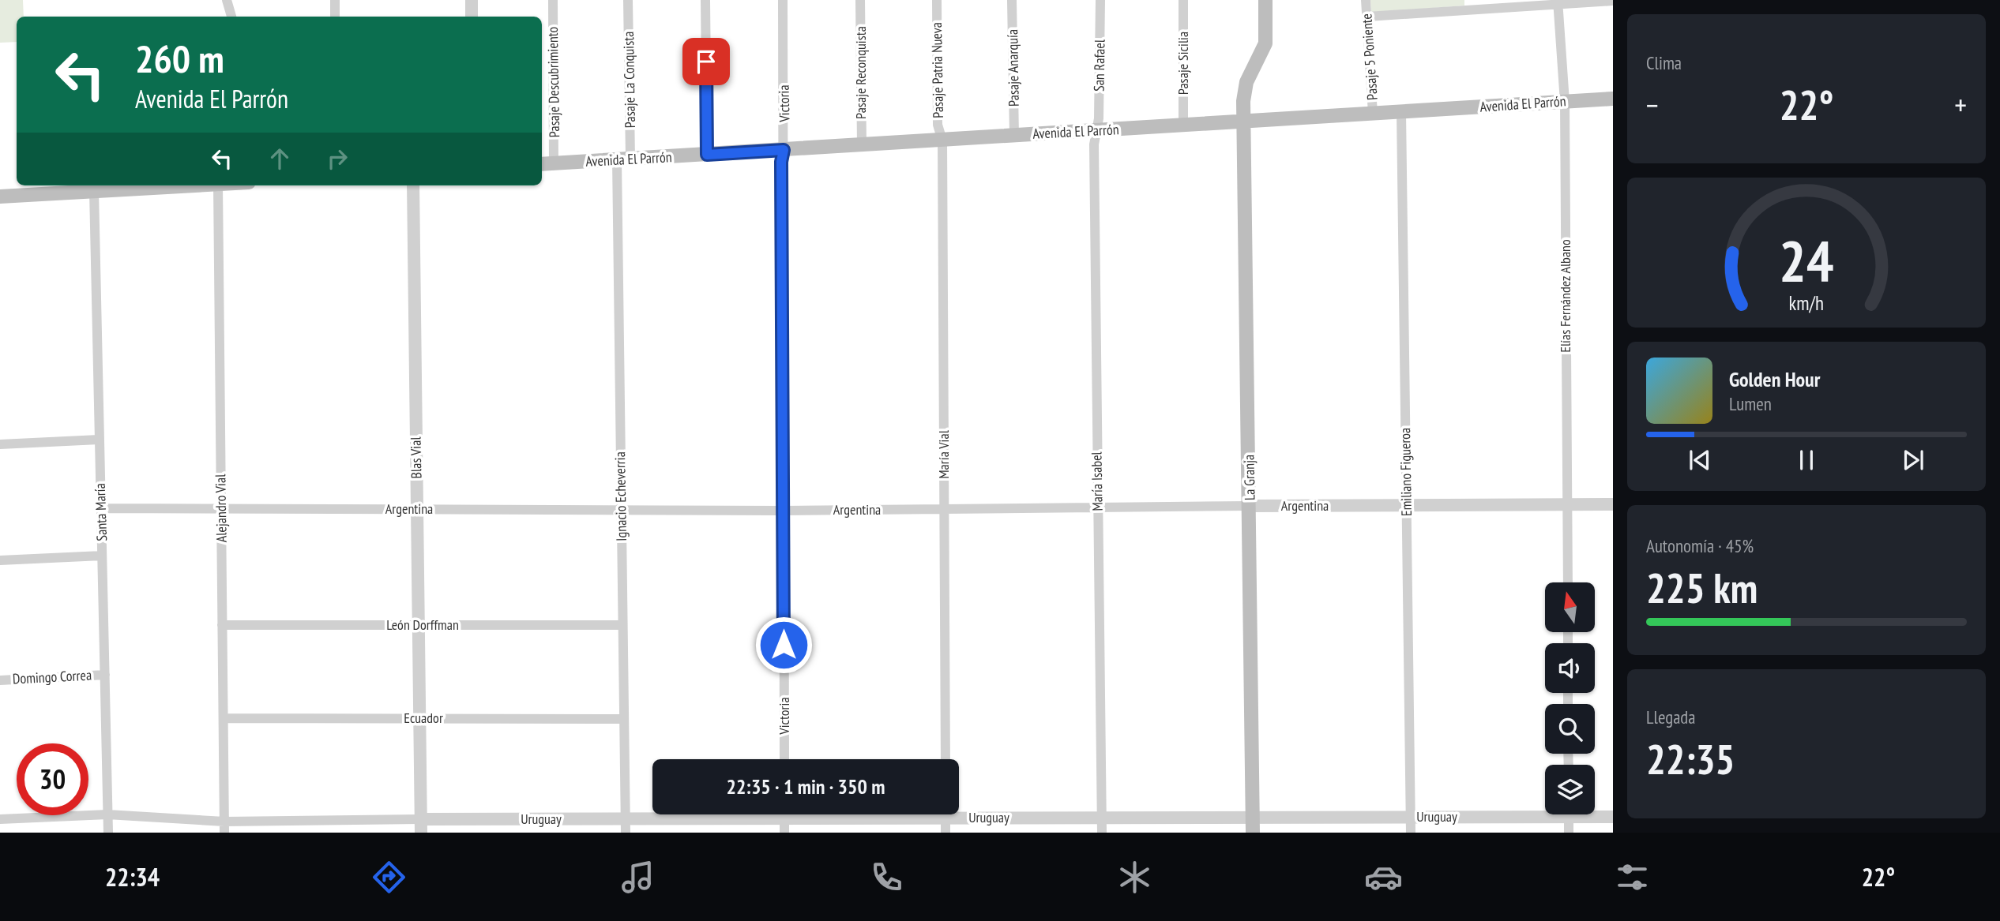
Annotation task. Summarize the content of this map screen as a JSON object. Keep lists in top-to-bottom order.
{
  "streets": {
    "main road": ["Avenida El Parrón", "La Granja"],
    "street": [
      "Pasaje 5 Poniente",
      "Pasaje Sicilia",
      "San Rafael",
      "Pasaje Anarquía",
      "Pasaje Patria Nueva",
      "Pasaje Reconquista",
      "Pasaje La Conquista",
      "Pasaje Descubrimiento",
      "Victoria",
      "Elías Fernández Albano",
      "María Vial",
      "Blas Vial",
      "Emiliano Figueroa",
      "María Isabel",
      "Ignacio Echeverria",
      "Argentina",
      "Alejandro Vial",
      "Santa María",
      "León Dorffman",
      "Domingo Correa",
      "Ecuador",
      "Uruguay"
    ]
  },
  "crossings": [
    ["Pasaje 5 Poniente", "Avenida El Parrón"],
    ["Pasaje Sicilia", "Avenida El Parrón"],
    ["San Rafael", "Avenida El Parrón"],
    ["San Rafael", "María Isabel"],
    ["Pasaje Anarquía", "Avenida El Parrón"],
    ["Pasaje Patria Nueva", "Avenida El Parrón"],
    ["Pasaje Patria Nueva", "María Vial"],
    ["Pasaje Reconquista", "Avenida El Parrón"],
    ["Pasaje La Conquista", "Avenida El Parrón"],
    ["Pasaje La Conquista", "Ignacio Echeverria"],
    ["Pasaje Descubrimiento", "Avenida El Parrón"],
    ["Victoria", "Avenida El Parrón"],
    ["Victoria", "Argentina"],
    ["Avenida El Parrón", "Elías Fernández Albano"],
    ["Avenida El Parrón", "María Vial"],
    ["Avenida El Parrón", "Emiliano Figueroa"],
    ["Avenida El Parrón", "La Granja"],
    ["Avenida El Parrón", "María Isabel"],
    ["Avenida El Parrón", "Ignacio Echeverria"],
    ["Elías Fernández Albano", "Argentina"],
    ["María Vial", "Argentina"],
    ["Blas Vial", "Argentina"],
    ["Blas Vial", "León Dorffman"],
    ["Blas Vial", "Ecuador"],
    ["Blas Vial", "Uruguay"],
    ["Emiliano Figueroa", "Argentina"],
    ["Emiliano Figueroa", "Uruguay"],
    ["La Granja", "Argentina"],
    ["La Granja", "Uruguay"],
    ["María Isabel", "Argentina"],
    ["María Isabel", "Uruguay"],
    ["Ignacio Echeverria", "Argentina"],
    ["Ignacio Echeverria", "León Dorffman"],
    ["Ignacio Echeverria", "Ecuador"],
    ["Ignacio Echeverria", "Uruguay"],
    ["Argentina", "Alejandro Vial"],
    ["Argentina", "Santa María"],
    ["Alejandro Vial", "León Dorffman"],
    ["Alejandro Vial", "Ecuador"],
    ["Alejandro Vial", "Uruguay"],
    ["Santa María", "Domingo Correa"],
    ["Santa María", "Uruguay"]
  ],
  "north": "top",
  "page": {
    "tile": [
      "Clima",
      ["Autonomía · 45%", "225 km"],
      ["Llegada", "22:35"]
    ],
    "turn": ["260 m", "Avenida El Parrón"],
    "heat": ["−", "22°", "+"],
    "song": ["Golden Hour", "Lumen"],
    "limit": "30",
    "trip": "22:35 · 1 min · 350 m",
    "tabs": ["22:34", "22°"],
    "gauge": ["24", "km/h"]
  }
}
